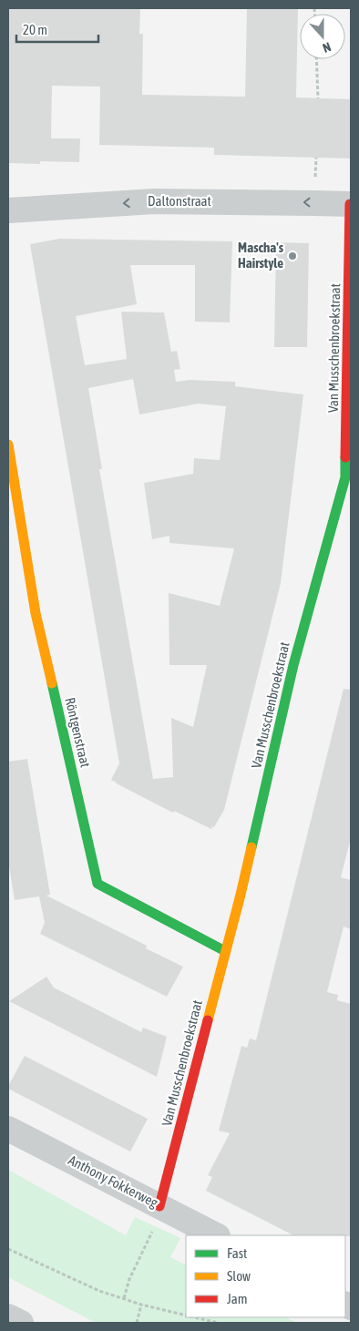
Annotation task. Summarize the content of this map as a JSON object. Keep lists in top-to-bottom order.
{
  "streets": {
    "street": [
      "Daltonstraat",
      "Van Musschenbroekstraat",
      "Röntgenstraat",
      "Anthony Fokkerweg"
    ]
  },
  "crossings": [
    ["Daltonstraat", "Van Musschenbroekstraat"],
    ["Van Musschenbroekstraat", "Röntgenstraat"],
    ["Van Musschenbroekstraat", "Anthony Fokkerweg"]
  ],
  "one_way": ["Daltonstraat"],
  "places": ["Mascha's Hairstyle"],
  "legend": ["Fast", "Slow", "Jam"],
  "scale_bar": "20 m",
  "north": "bottom"
}
